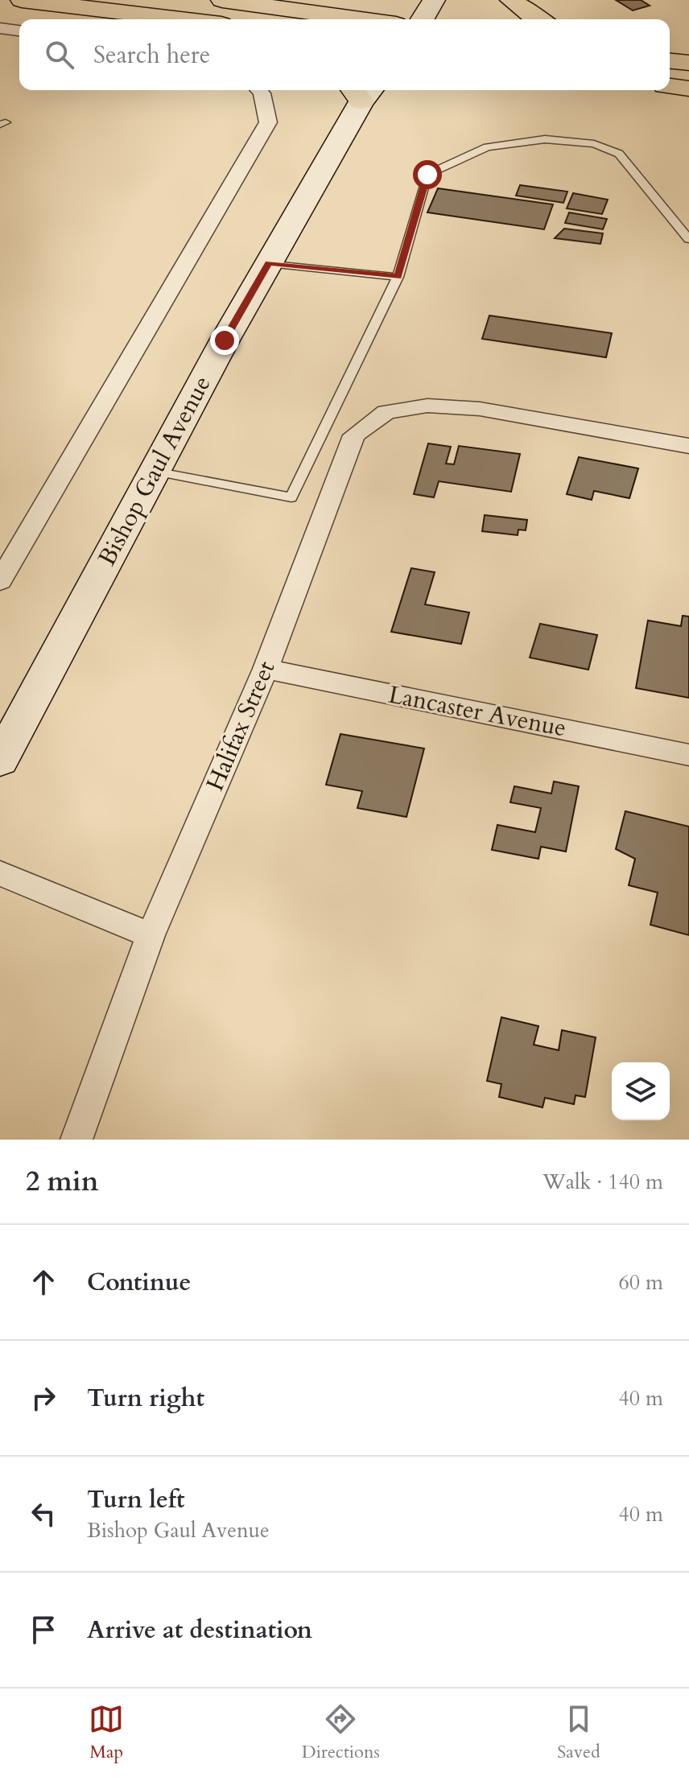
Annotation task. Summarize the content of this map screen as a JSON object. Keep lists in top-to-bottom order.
{
  "streets": {
    "main road": ["Bishop Gaul Avenue"],
    "street": ["Lancaster Avenue", "Halifax Street"]
  },
  "crossings": [
    ["Lancaster Avenue", "Halifax Street"]
  ],
  "page": {
    "search": "Search here",
    "heading": ["2 min", "Walk · 140 m"],
    "list": [
      ["Continue", "60 m"],
      ["Turn right", "40 m"],
      ["Turn left", "Bishop Gaul Avenue", "40 m"],
      "Arrive at destination"
    ],
    "nav": ["Map", "Directions", "Saved"]
  }
}
